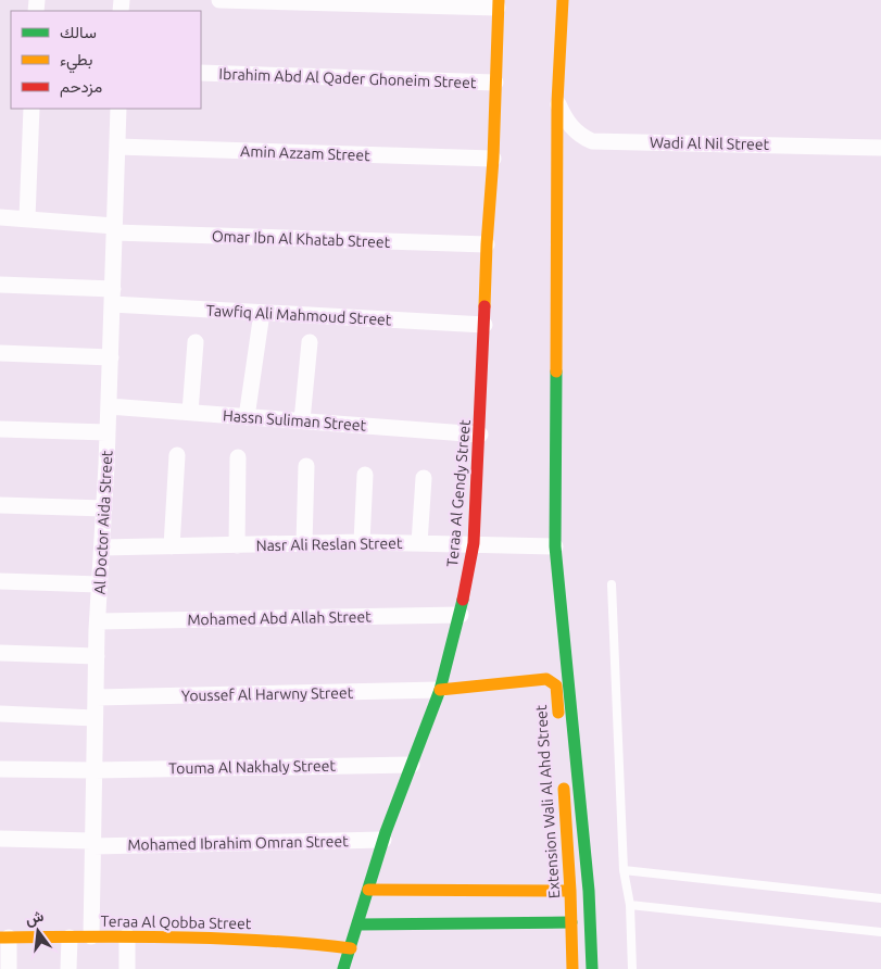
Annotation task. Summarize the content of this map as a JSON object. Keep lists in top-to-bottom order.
{
  "streets": {
    "main road": ["Teraa Al Gendy Street", "Extension Wali Al Ahd Street", "Teraa Al Qobba Street"],
    "street": [
      "Ibrahim Abd Al Qader Ghoneim Street",
      "Wadi Al Nil Street",
      "Amin Azzam Street",
      "Omar Ibn Al Khatab Street",
      "Tawfiq Ali Mahmoud Street",
      "Hassn Suliman Street",
      "Al Doctor Aida Street",
      "Nasr Ali Reslan Street",
      "Mohamed Abd Allah Street",
      "Youssef Al Harwny Street",
      "Touma Al Nakhaly Street",
      "Mohamed Ibrahim Omran Street"
    ]
  },
  "crossings": [
    ["Ibrahim Abd Al Qader Ghoneim Street", "Teraa Al Gendy Street"],
    ["Amin Azzam Street", "Teraa Al Gendy Street"],
    ["Amin Azzam Street", "Al Doctor Aida Street"],
    ["Omar Ibn Al Khatab Street", "Teraa Al Gendy Street"],
    ["Omar Ibn Al Khatab Street", "Al Doctor Aida Street"],
    ["Tawfiq Ali Mahmoud Street", "Teraa Al Gendy Street"],
    ["Tawfiq Ali Mahmoud Street", "Al Doctor Aida Street"],
    ["Hassn Suliman Street", "Teraa Al Gendy Street"],
    ["Hassn Suliman Street", "Al Doctor Aida Street"],
    ["Teraa Al Gendy Street", "Nasr Ali Reslan Street"],
    ["Teraa Al Gendy Street", "Mohamed Abd Allah Street"],
    ["Teraa Al Gendy Street", "Youssef Al Harwny Street"],
    ["Teraa Al Gendy Street", "Touma Al Nakhaly Street"],
    ["Teraa Al Gendy Street", "Extension Wali Al Ahd Street"],
    ["Teraa Al Gendy Street", "Mohamed Ibrahim Omran Street"],
    ["Teraa Al Gendy Street", "Teraa Al Qobba Street"],
    ["Al Doctor Aida Street", "Nasr Ali Reslan Street"],
    ["Al Doctor Aida Street", "Mohamed Abd Allah Street"],
    ["Al Doctor Aida Street", "Youssef Al Harwny Street"],
    ["Al Doctor Aida Street", "Touma Al Nakhaly Street"],
    ["Al Doctor Aida Street", "Mohamed Ibrahim Omran Street"],
    ["Al Doctor Aida Street", "Teraa Al Qobba Street"],
    ["Youssef Al Harwny Street", "Extension Wali Al Ahd Street"]
  ],
  "legend": ["سالك", "بطيء", "مزدحم"],
  "north": "top"
}
